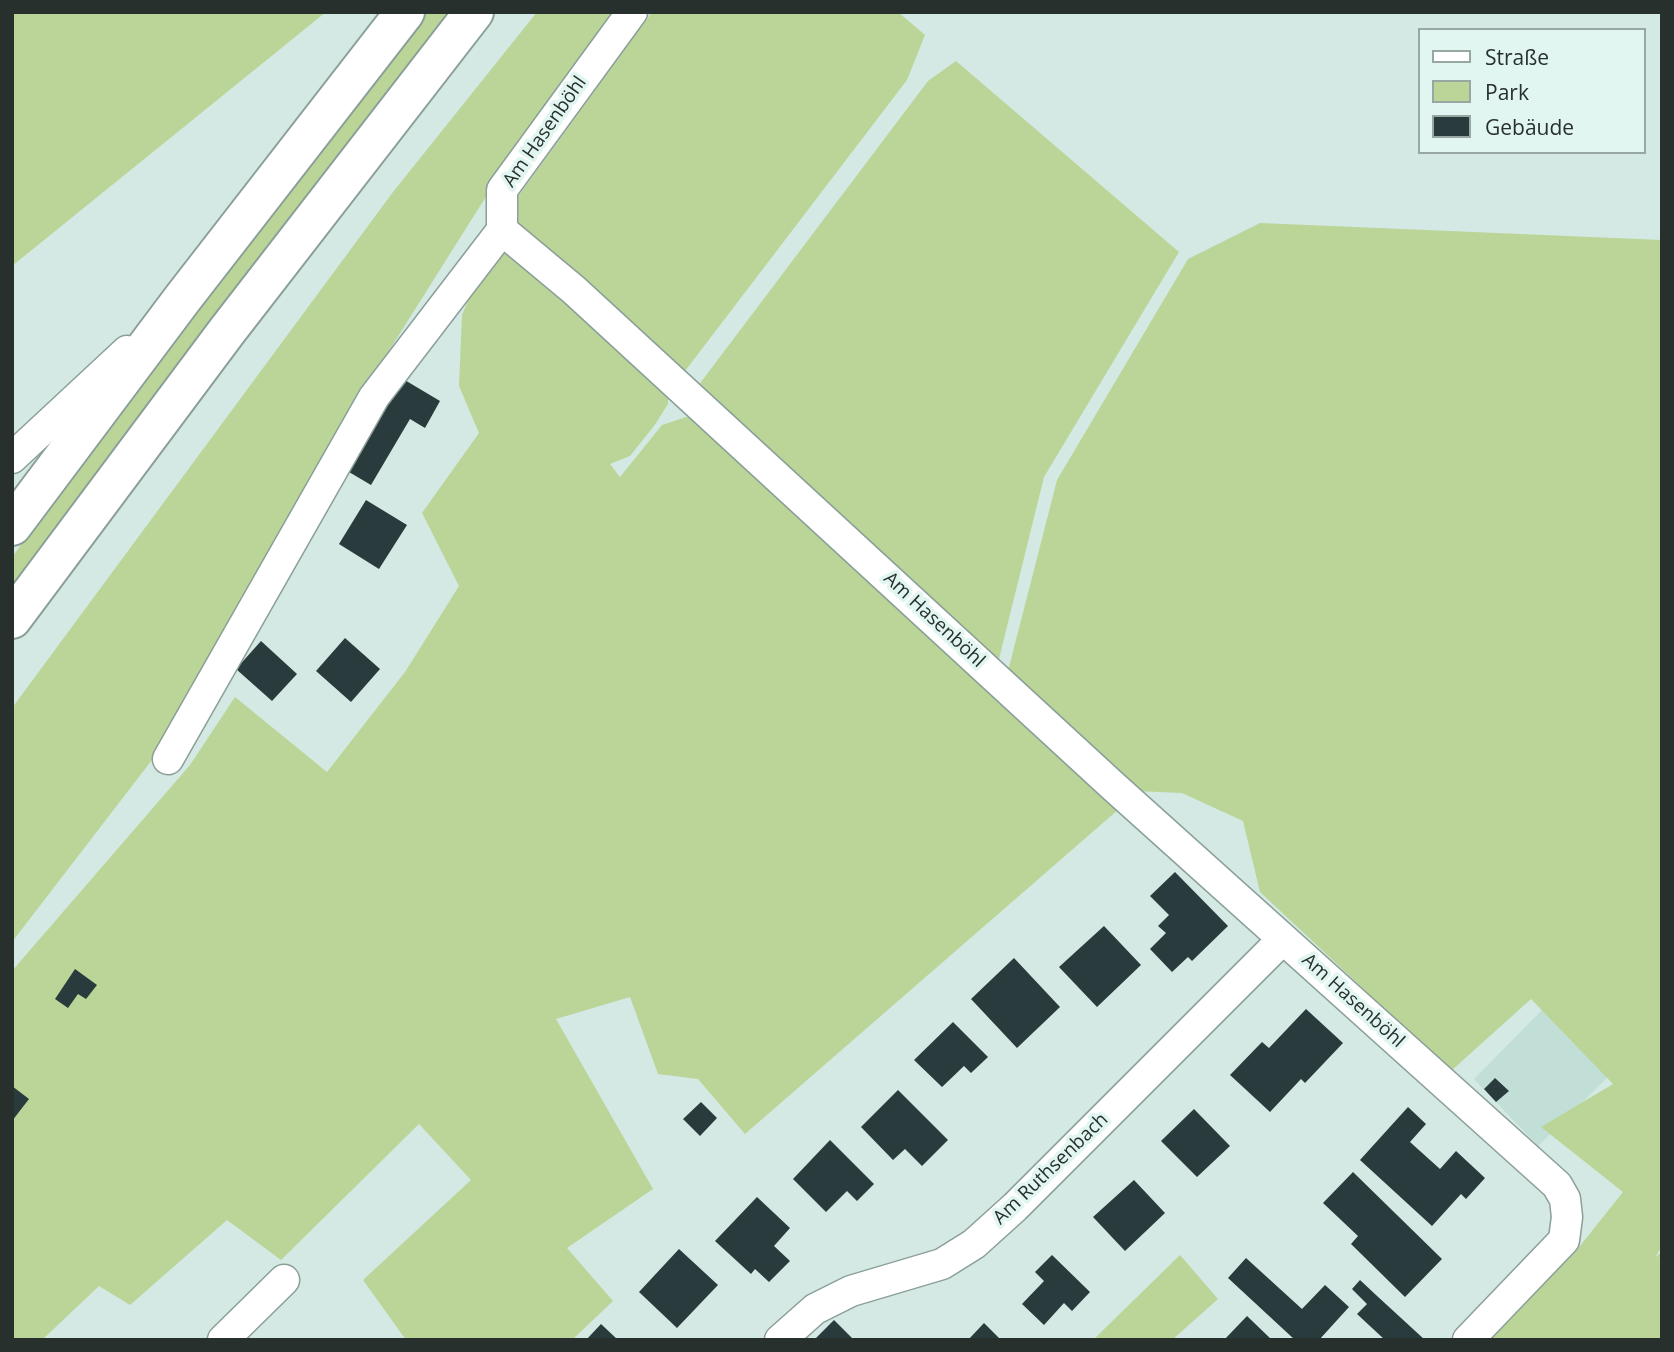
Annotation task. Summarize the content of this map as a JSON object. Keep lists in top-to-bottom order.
{
  "streets": {
    "street": ["Am Hasenböhl", "Am Ruthsenbach"]
  },
  "crossings": [
    ["Am Hasenböhl", "Am Ruthsenbach"]
  ],
  "legend": ["Straße", "Park", "Gebäude"]
}
